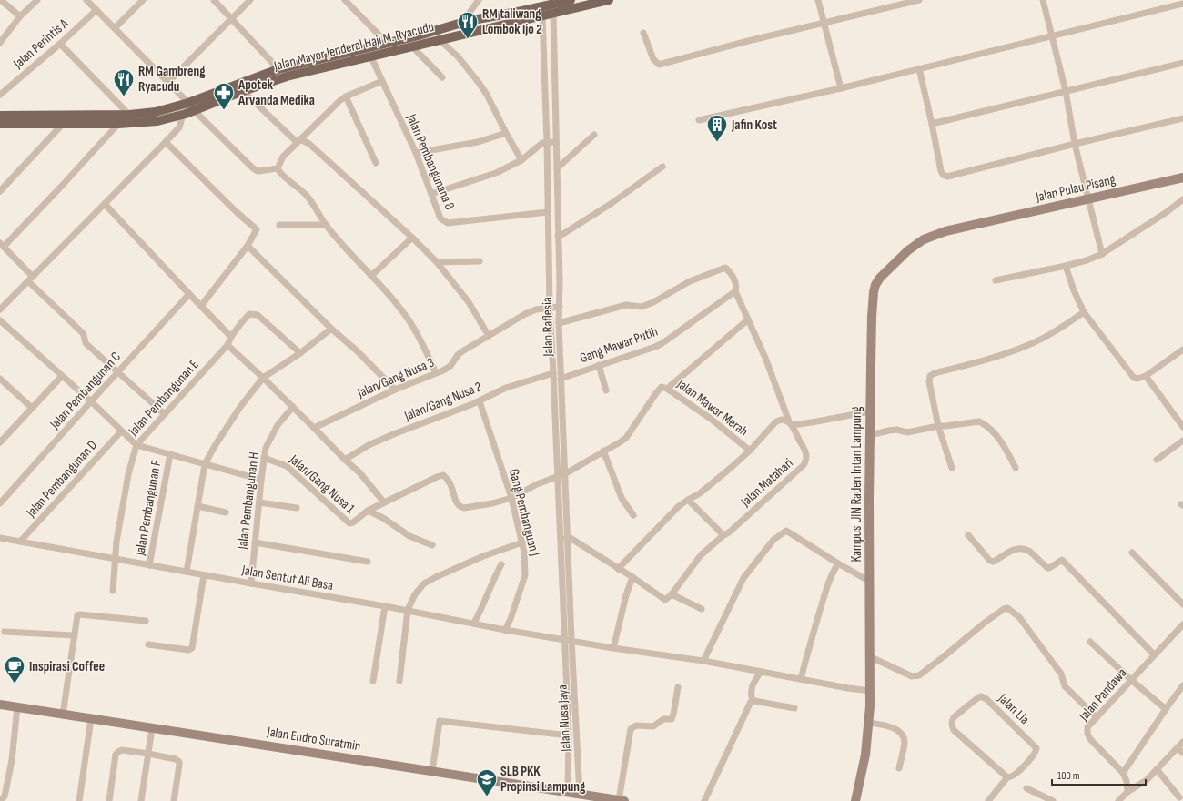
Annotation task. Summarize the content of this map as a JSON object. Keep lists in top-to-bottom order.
{
  "streets": {
    "main road": ["Jalan Mayor Jenderal Haji M. Ryacudu"],
    "street": [
      "Jalan Perintis A",
      "Jalan Pembangunana 8",
      "Jalan Pulau Pisang",
      "Jalan Raflesia",
      "Gang Mawar Putih",
      "Jalan/Gang Nusa 3",
      "Jalan Pembangunan C",
      "Jalan Pembangunan E",
      "Jalan/Gang Nusa 2",
      "Jalan Mawar Merah",
      "Jalan Pembangunan D",
      "Jalan Matahari",
      "Jalan/Gang Nusa 1",
      "Kampus UIN Raden Intan Lampung",
      "Jalan Pembangunan H",
      "Jalan Pembangunan F",
      "Gang Pembanguan J",
      "Jalan Sentut Ali Basa",
      "Jalan Pandawa",
      "Jalan Lia",
      "Jalan Nusa Jaya",
      "Jalan Endro Suratmin"
    ]
  },
  "crossings": [
    ["Jalan Mayor Jenderal Haji M. Ryacudu", "Jalan Pembangunana 8"],
    ["Jalan Mayor Jenderal Haji M. Ryacudu", "Jalan Raflesia"],
    ["Jalan Pembangunana 8", "Jalan Raflesia"],
    ["Jalan Pulau Pisang", "Kampus UIN Raden Intan Lampung"],
    ["Jalan Raflesia", "Gang Mawar Putih"],
    ["Jalan Raflesia", "Jalan/Gang Nusa 3"],
    ["Jalan Raflesia", "Jalan/Gang Nusa 2"],
    ["Jalan Raflesia", "Jalan Mawar Merah"],
    ["Jalan Raflesia", "Jalan Matahari"],
    ["Jalan Raflesia", "Jalan/Gang Nusa 1"],
    ["Jalan Raflesia", "Jalan Sentut Ali Basa"],
    ["Jalan Raflesia", "Jalan Nusa Jaya"],
    ["Gang Mawar Putih", "Jalan Matahari"],
    ["Jalan Pembangunan E", "Jalan Sentut Ali Basa"],
    ["Jalan/Gang Nusa 2", "Gang Pembanguan J"],
    ["Jalan Mawar Merah", "Jalan/Gang Nusa 1"],
    ["Jalan Pembangunan D", "Jalan Sentut Ali Basa"],
    ["Jalan/Gang Nusa 1", "Jalan Pembangunan H"],
    ["Jalan/Gang Nusa 1", "Gang Pembanguan J"],
    ["Kampus UIN Raden Intan Lampung", "Jalan Sentut Ali Basa"],
    ["Jalan Pembangunan H", "Jalan Sentut Ali Basa"],
    ["Jalan Pembangunan F", "Jalan Sentut Ali Basa"],
    ["Gang Pembanguan J", "Jalan Sentut Ali Basa"],
    ["Jalan Sentut Ali Basa", "Jalan Nusa Jaya"],
    ["Jalan Nusa Jaya", "Jalan Endro Suratmin"]
  ],
  "places": {
    "restaurant": ["RM taliwang Lombok Ijo 2", "RM Gambreng Ryacudu"],
    "pharmacy": ["Apotek Arvanda Medika"],
    "building": ["Jafin Kost"],
    "cafe": ["Inspirasi Coffee"],
    "school or university": ["SLB PKK Propinsi Lampung"]
  },
  "scale_bar": "100 m"
}
